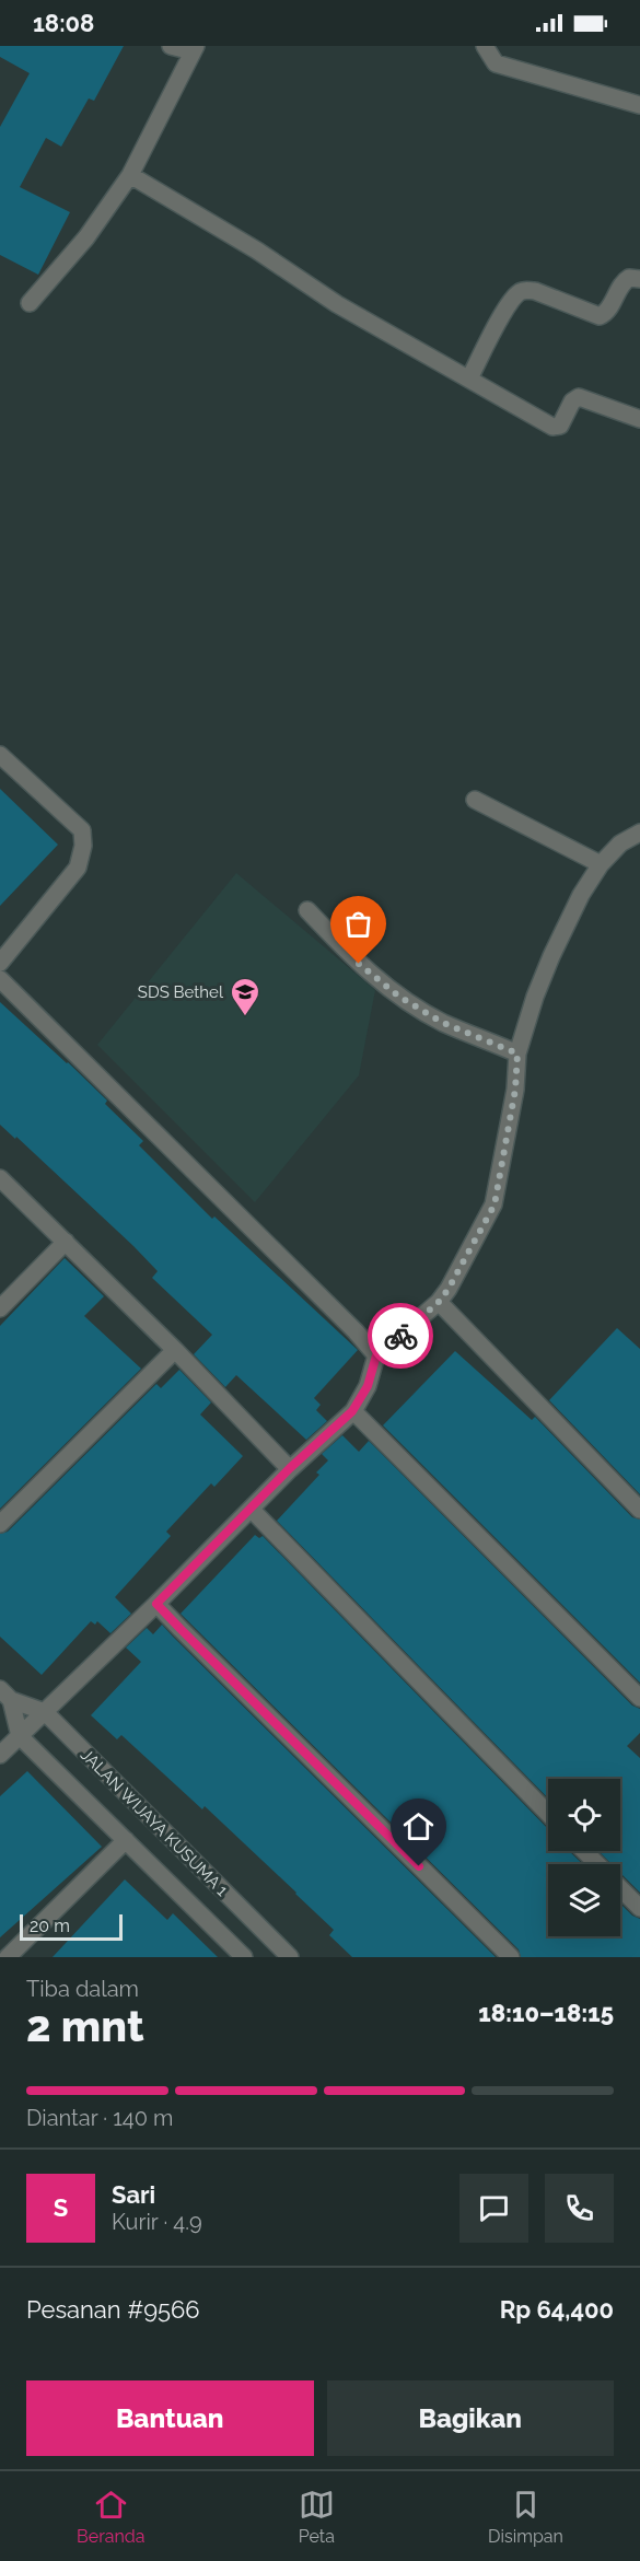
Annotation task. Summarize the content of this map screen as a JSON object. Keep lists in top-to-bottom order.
{
  "streets": {
    "street": ["JALAN WIJAYA KUSUMA 1"]
  },
  "places": {
    "school or university": ["SDS Bethel"]
  },
  "scale_bar": "20 m",
  "page": {
    "status": "18:08",
    "scale": "20 m",
    "heading": ["2 mnt", "Tiba dalam", "18:10–18:15"],
    "panel": [
      "Sari",
      "Kurir · 4.9",
      "Pesanan #9566",
      "Rp 64,400"
    ],
    "bar": "Diantar · 140 m",
    "round": "S",
    "buttons": ["Bantuan", "Bagikan"],
    "tabs": ["Beranda", "Peta", "Disimpan"]
  }
}
